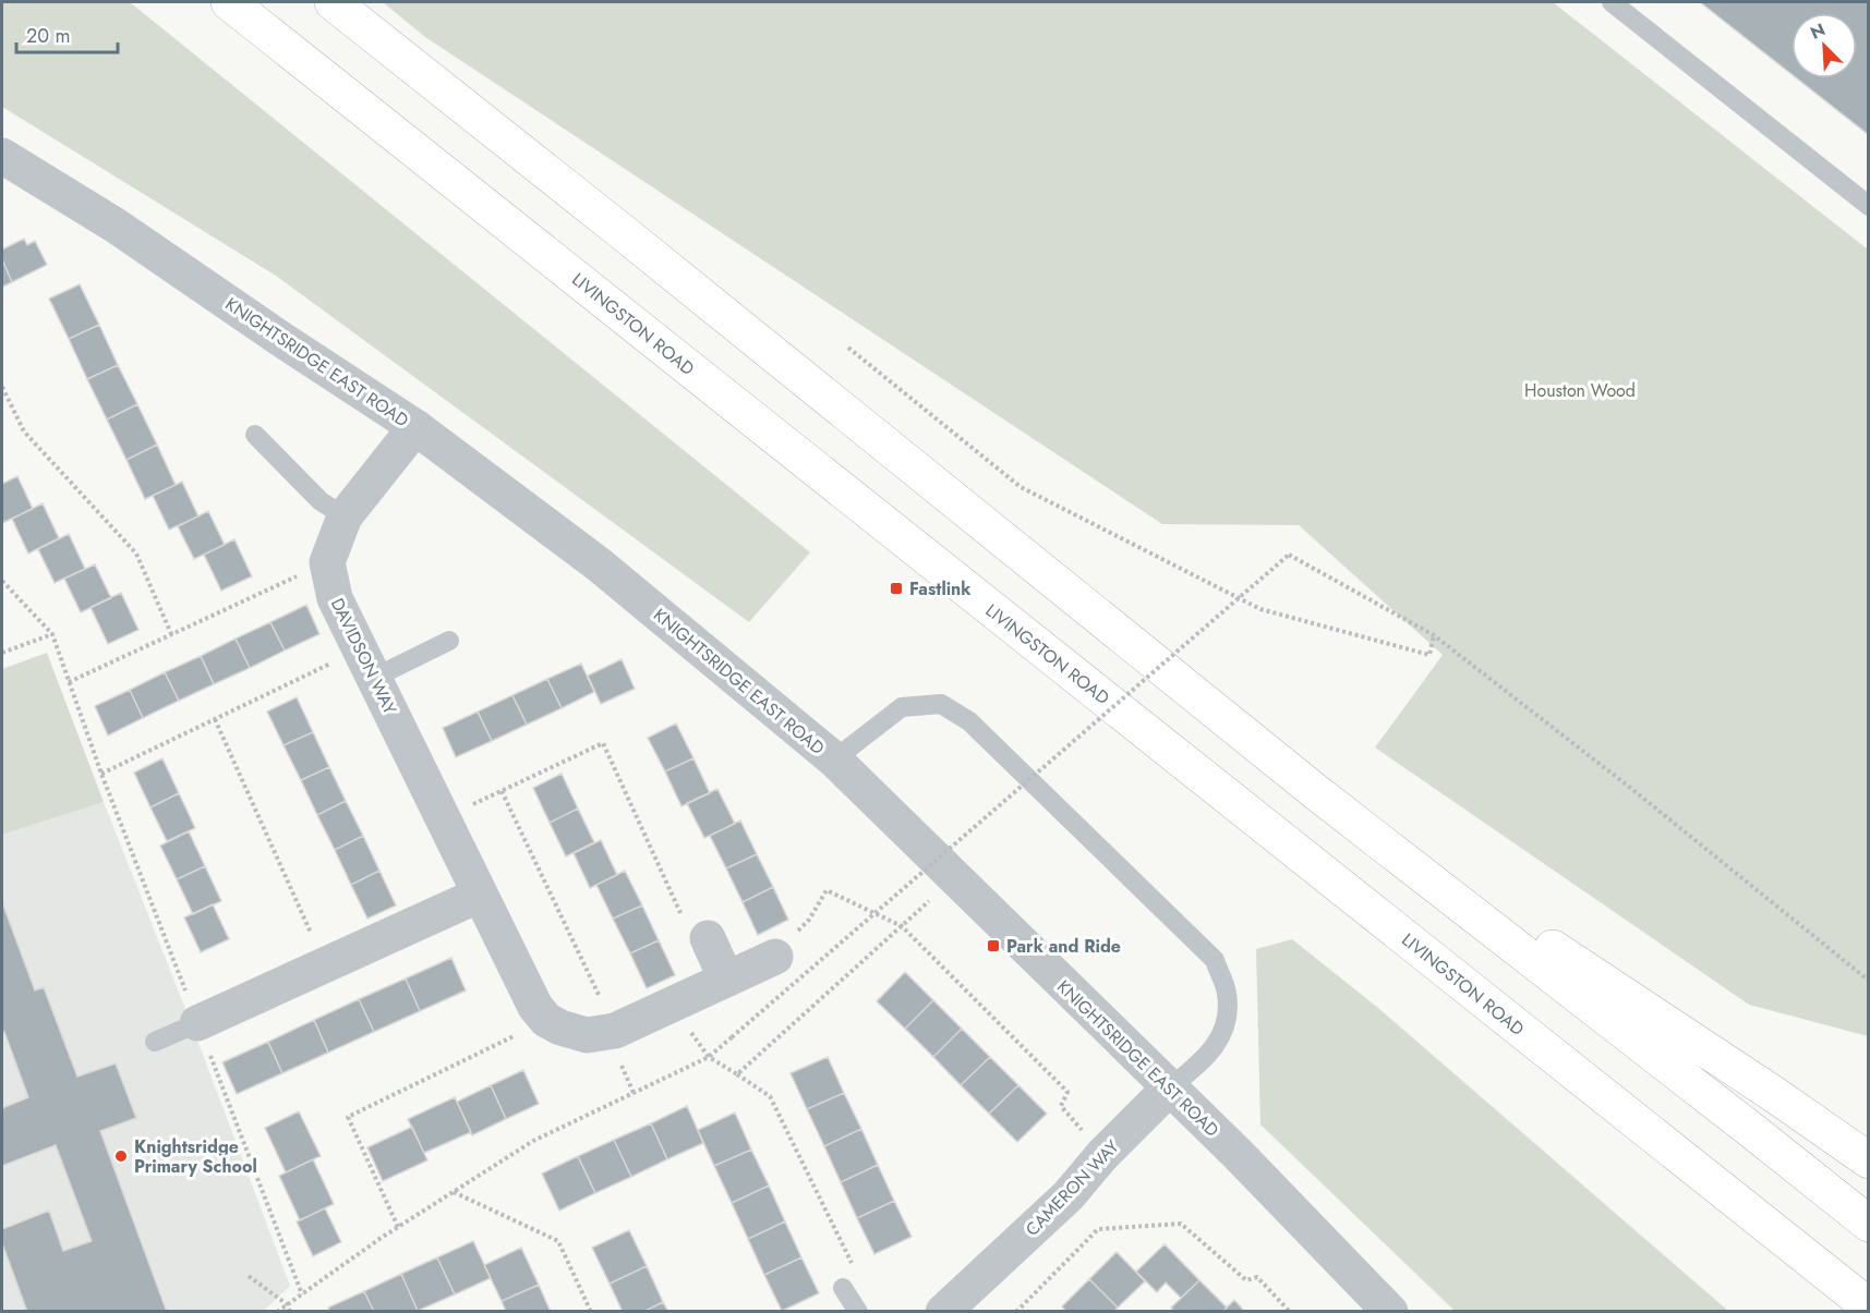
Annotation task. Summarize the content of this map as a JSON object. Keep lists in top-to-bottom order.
{
  "streets": {
    "main road": ["LIVINGSTON ROAD"],
    "street": ["KNIGHTSRIDGE EAST ROAD", "DAVIDSON WAY", "CAMERON WAY"]
  },
  "crossings": [
    ["KNIGHTSRIDGE EAST ROAD", "CAMERON WAY"]
  ],
  "parks": ["Houston Wood"],
  "places": {
    "transit": ["Fastlink", "Park and Ride"],
    "other": ["Knightsridge Primary School"]
  },
  "scale_bar": "20 m",
  "north": "top left"
}
